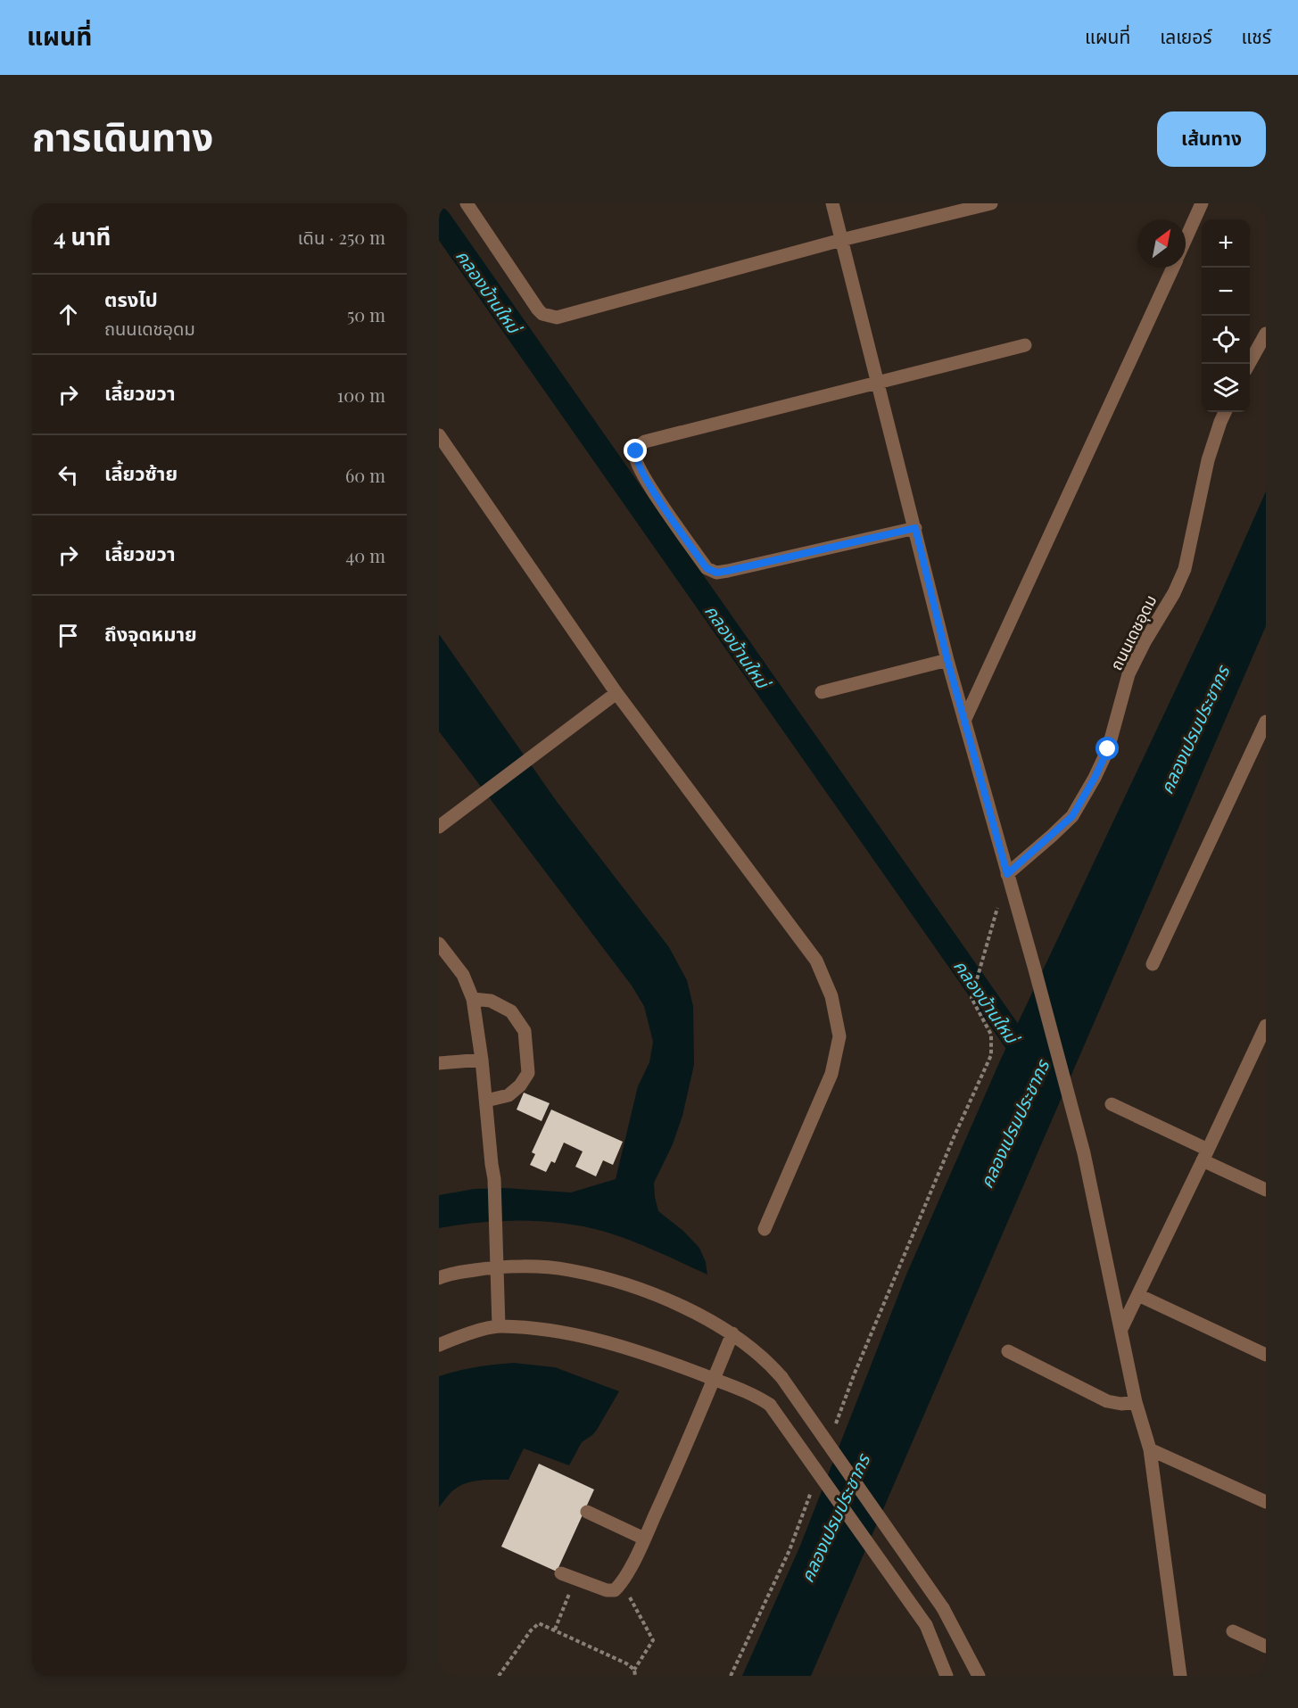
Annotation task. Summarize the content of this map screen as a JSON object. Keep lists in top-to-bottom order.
{
  "streets": {
    "street": ["ถนนเดชอุดม"]
  },
  "water": ["คลองบ้านใหม่", "คลองเปรมประชากร"],
  "north": "top right",
  "page": {
    "header": "แผนที่",
    "nav": ["แผนที่", "เลเยอร์", "แชร์"],
    "title": "การเดินทาง",
    "buttons": "เส้นทาง",
    "heading": ["4 นาที", "เดิน · 250 m"],
    "map_buttons": ["+", "−"],
    "list": [
      ["ตรงไป", "ถนนเดชอุดม", "50 m"],
      ["เลี้ยวขวา", "100 m"],
      ["เลี้ยวซ้าย", "60 m"],
      ["เลี้ยวขวา", "40 m"],
      "ถึงจุดหมาย"
    ]
  }
}
